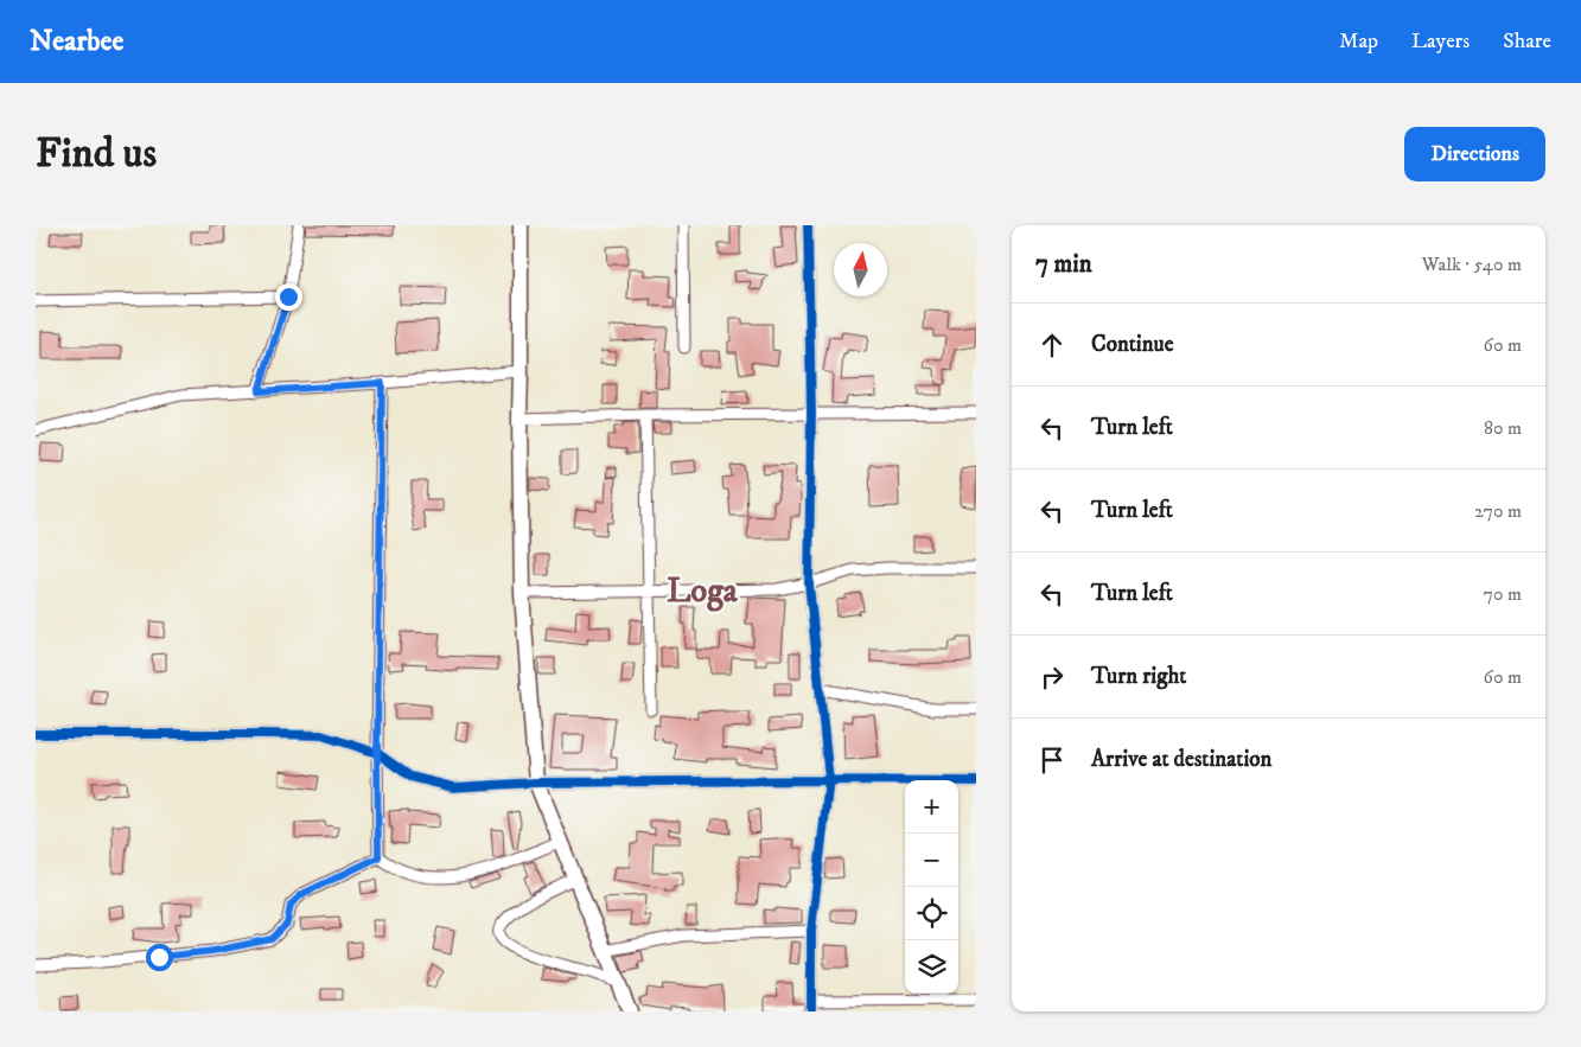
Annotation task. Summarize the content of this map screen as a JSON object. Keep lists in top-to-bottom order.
{
  "districts": ["Loga"],
  "north": "top",
  "page": {
    "header": "Nearbee",
    "nav": ["Map", "Layers", "Share"],
    "buttons": "Directions",
    "title": "Find us",
    "heading": ["7 min", "Walk · 540 m"],
    "list": [
      ["Continue", "60 m"],
      ["Turn left", "80 m"],
      ["Turn left", "270 m"],
      ["Turn left", "70 m"],
      ["Turn right", "60 m"],
      "Arrive at destination"
    ],
    "map_buttons": ["+", "−"]
  }
}
